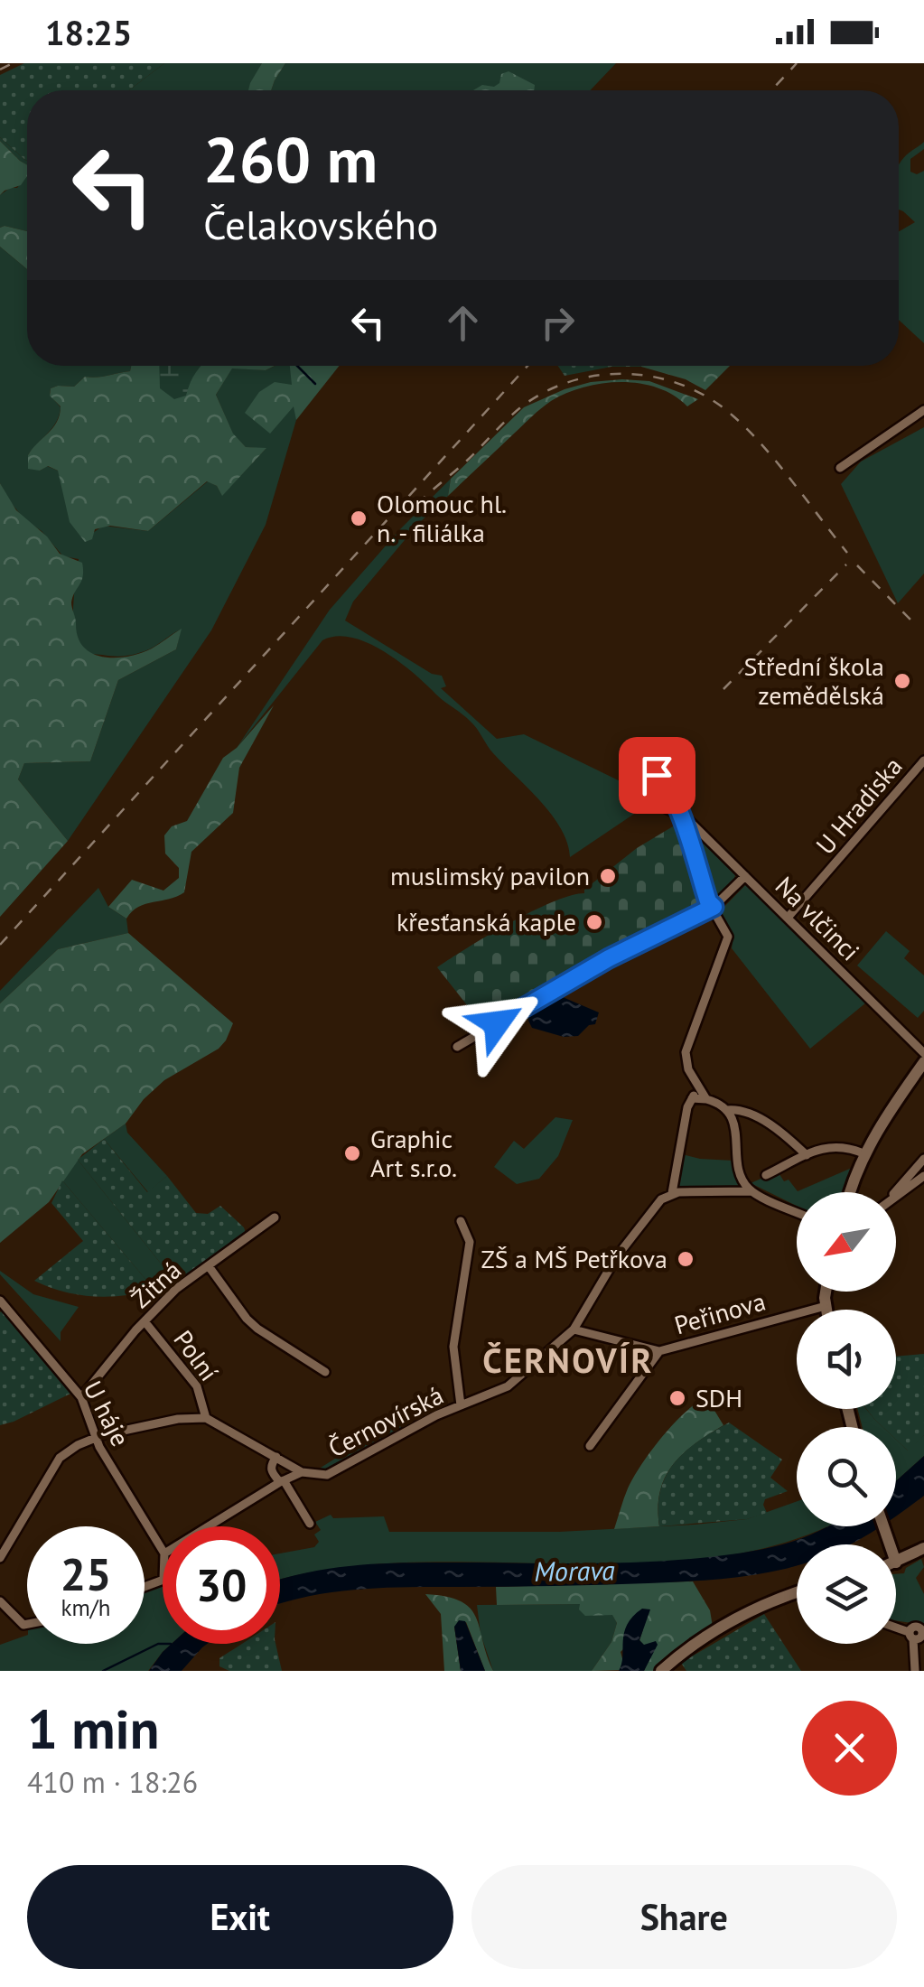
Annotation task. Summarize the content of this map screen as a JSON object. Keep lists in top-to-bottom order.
{
  "streets": {
    "street": [
      "U Hradiska",
      "Na vlčinci",
      "Žitná",
      "Peřinova",
      "Polní",
      "U háje",
      "Černovírská"
    ]
  },
  "crossings": [
    ["U Hradiska", "Na vlčinci"],
    ["Žitná", "Polní"],
    ["Žitná", "U háje"],
    ["Peřinova", "Černovírská"]
  ],
  "districts": ["ČERNOVÍR"],
  "water": ["Morava"],
  "places": [
    "Olomouc hl. n. - filiálka",
    "Střední škola zemědělská",
    "muslimský pavilon",
    "křesťanská kaple",
    "Graphic Art s.r.o.",
    "ZŠ a MŠ Petřkova",
    "SDH"
  ],
  "north": "bottom left",
  "page": {
    "status": "18:25",
    "turn": ["260 m", "Čelakovského"],
    "speed": "25 km/h",
    "limit": "30",
    "heading": ["1 min", "410 m · 18:26"],
    "buttons": ["Exit", "Share"]
  }
}
